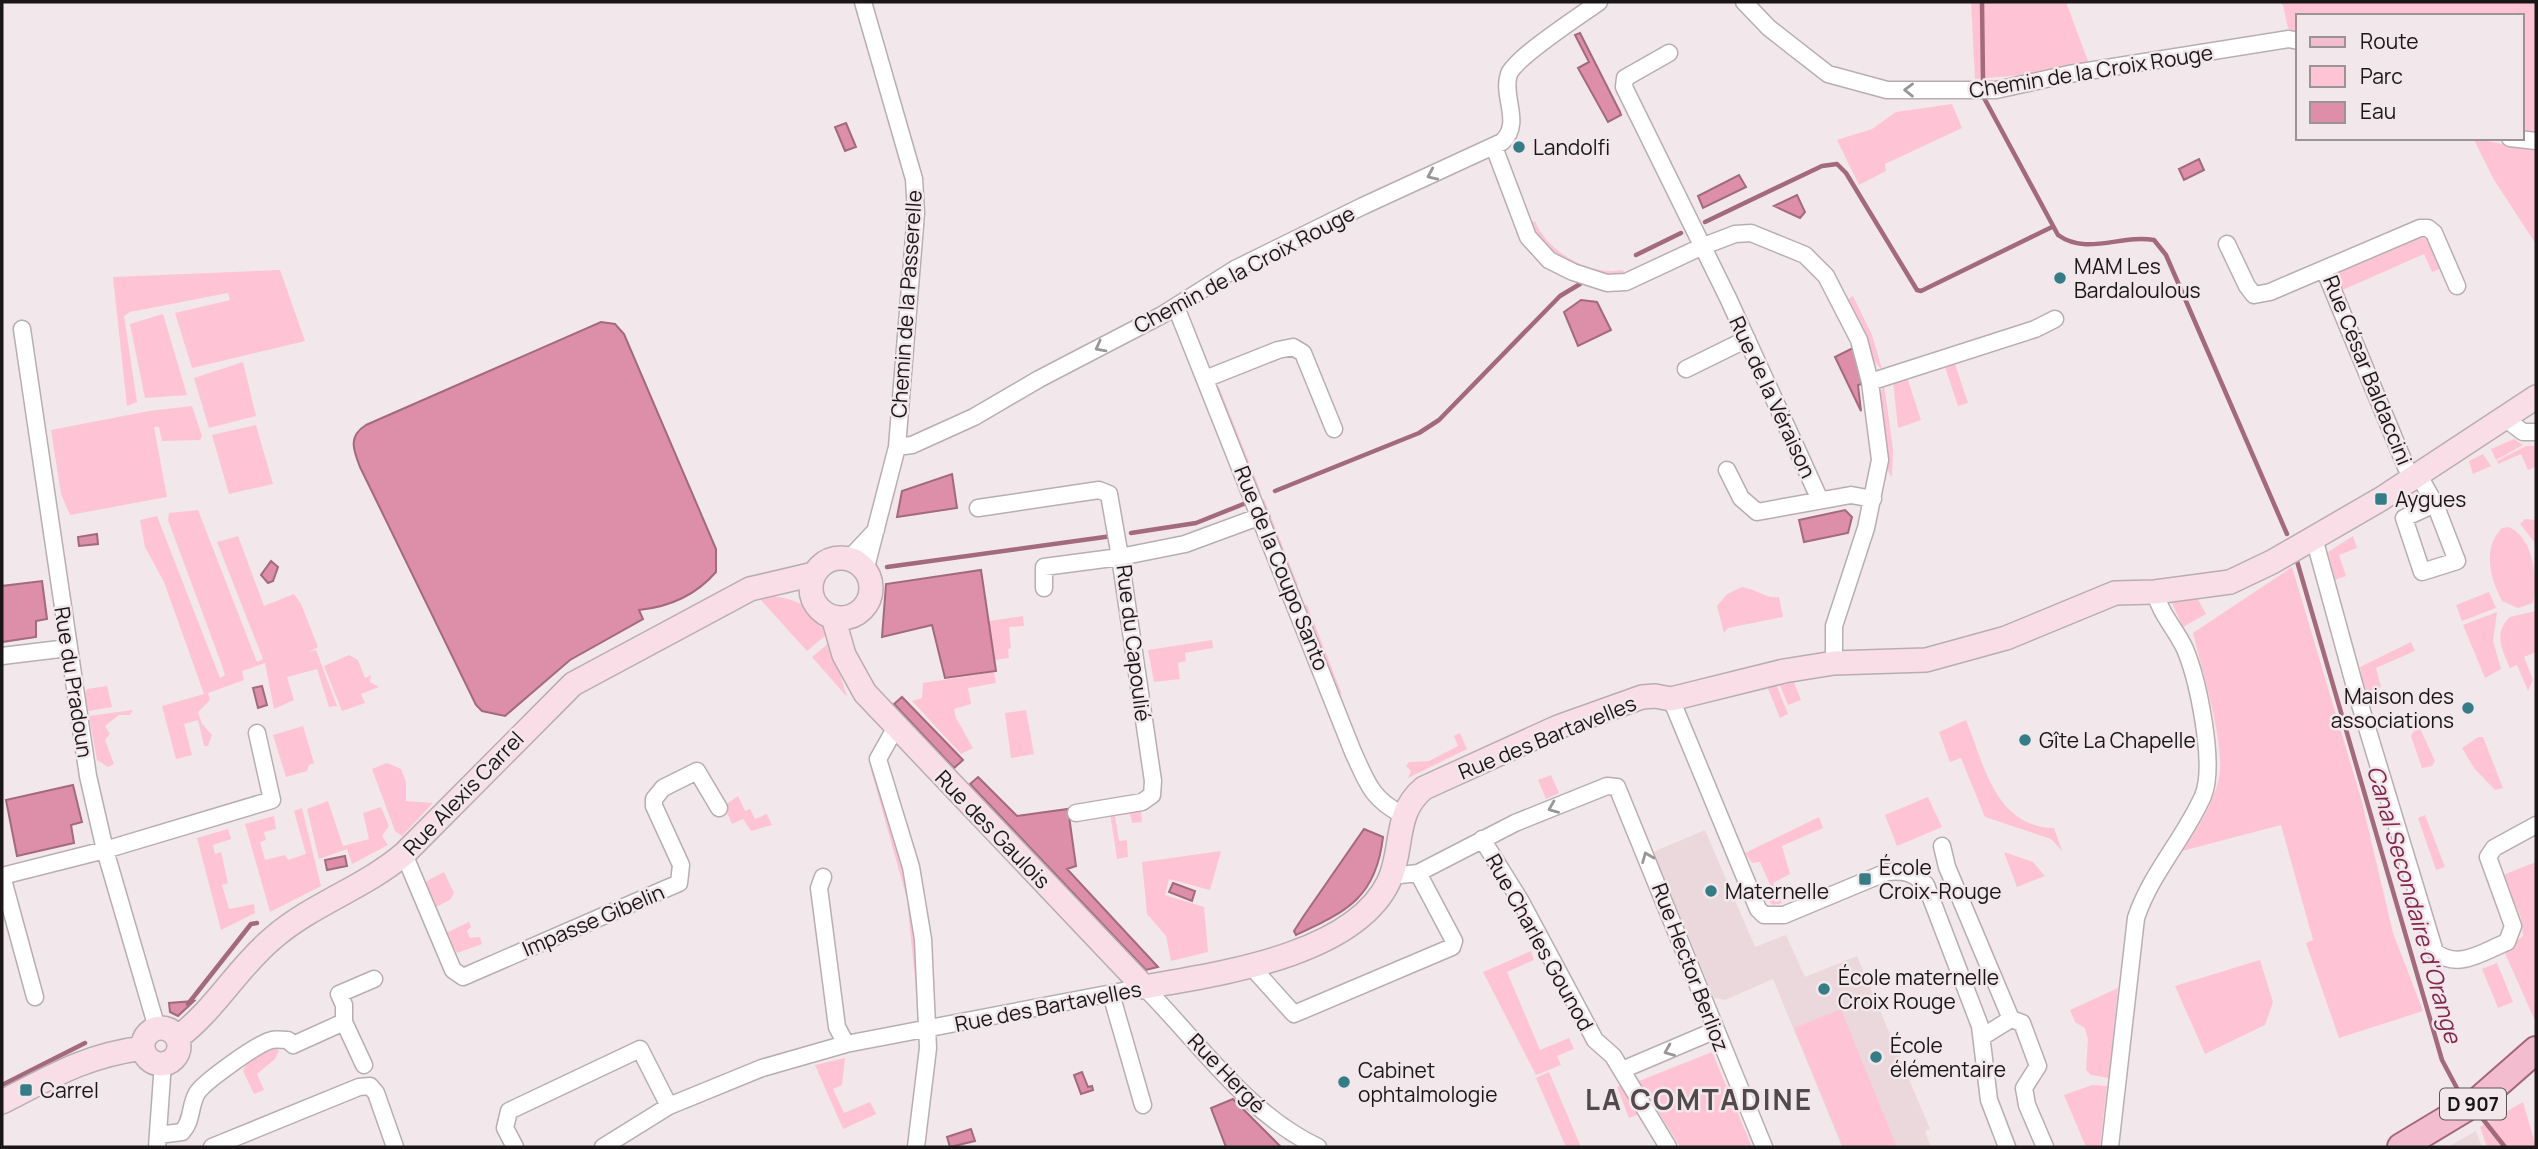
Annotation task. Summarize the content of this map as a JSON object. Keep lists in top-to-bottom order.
{
  "streets": {
    "main road": ["D 907"],
    "street": [
      "Chemin de la Croix Rouge",
      "Chemin de la Passerelle",
      "Rue César Baldaccini",
      "Rue de la Véraison",
      "Rue de la Coupo Santo",
      "Rue du Capoulié",
      "Rue du Pradoun",
      "Rue des Bartavelles",
      "Rue Alexis Carrel",
      "Rue des Gaulois",
      "Impasse Gibelin",
      "Rue Charles Gounod",
      "Rue Hector Berlioz",
      "Rue Hergé"
    ]
  },
  "crossings": [
    ["Chemin de la Croix Rouge", "Chemin de la Passerelle"],
    ["Chemin de la Croix Rouge", "Rue de la Coupo Santo"],
    ["Chemin de la Passerelle", "Rue Alexis Carrel"],
    ["Chemin de la Passerelle", "Rue des Gaulois"],
    ["Rue César Baldaccini", "Rue des Bartavelles"],
    ["Rue de la Coupo Santo", "Rue du Capoulié"],
    ["Rue de la Coupo Santo", "Rue des Bartavelles"],
    ["Rue du Pradoun", "Rue Alexis Carrel"],
    ["Rue des Bartavelles", "Rue des Gaulois"],
    ["Rue des Bartavelles", "Rue Hergé"],
    ["Rue Alexis Carrel", "Rue des Gaulois"],
    ["Rue Alexis Carrel", "Impasse Gibelin"],
    ["Rue des Gaulois", "Rue Hergé"],
    ["Rue Charles Gounod", "Rue Hector Berlioz"]
  ],
  "one_way": ["Chemin de la Croix Rouge"],
  "districts": ["LA COMTADINE"],
  "water": ["Canal Secondaire d'Orange"],
  "places": {
    "other": [
      "Landolfi",
      "MAM Les Bardaloulous",
      "Maison des associations",
      "Gîte La Chapelle",
      "Maternelle",
      "École maternelle Croix Rouge",
      "École élémentaire",
      "Cabinet ophtalmologie"
    ],
    "transit": ["Aygues", "École Croix-Rouge", "Carrel"]
  },
  "legend": ["Route", "Parc", "Eau"]
}
